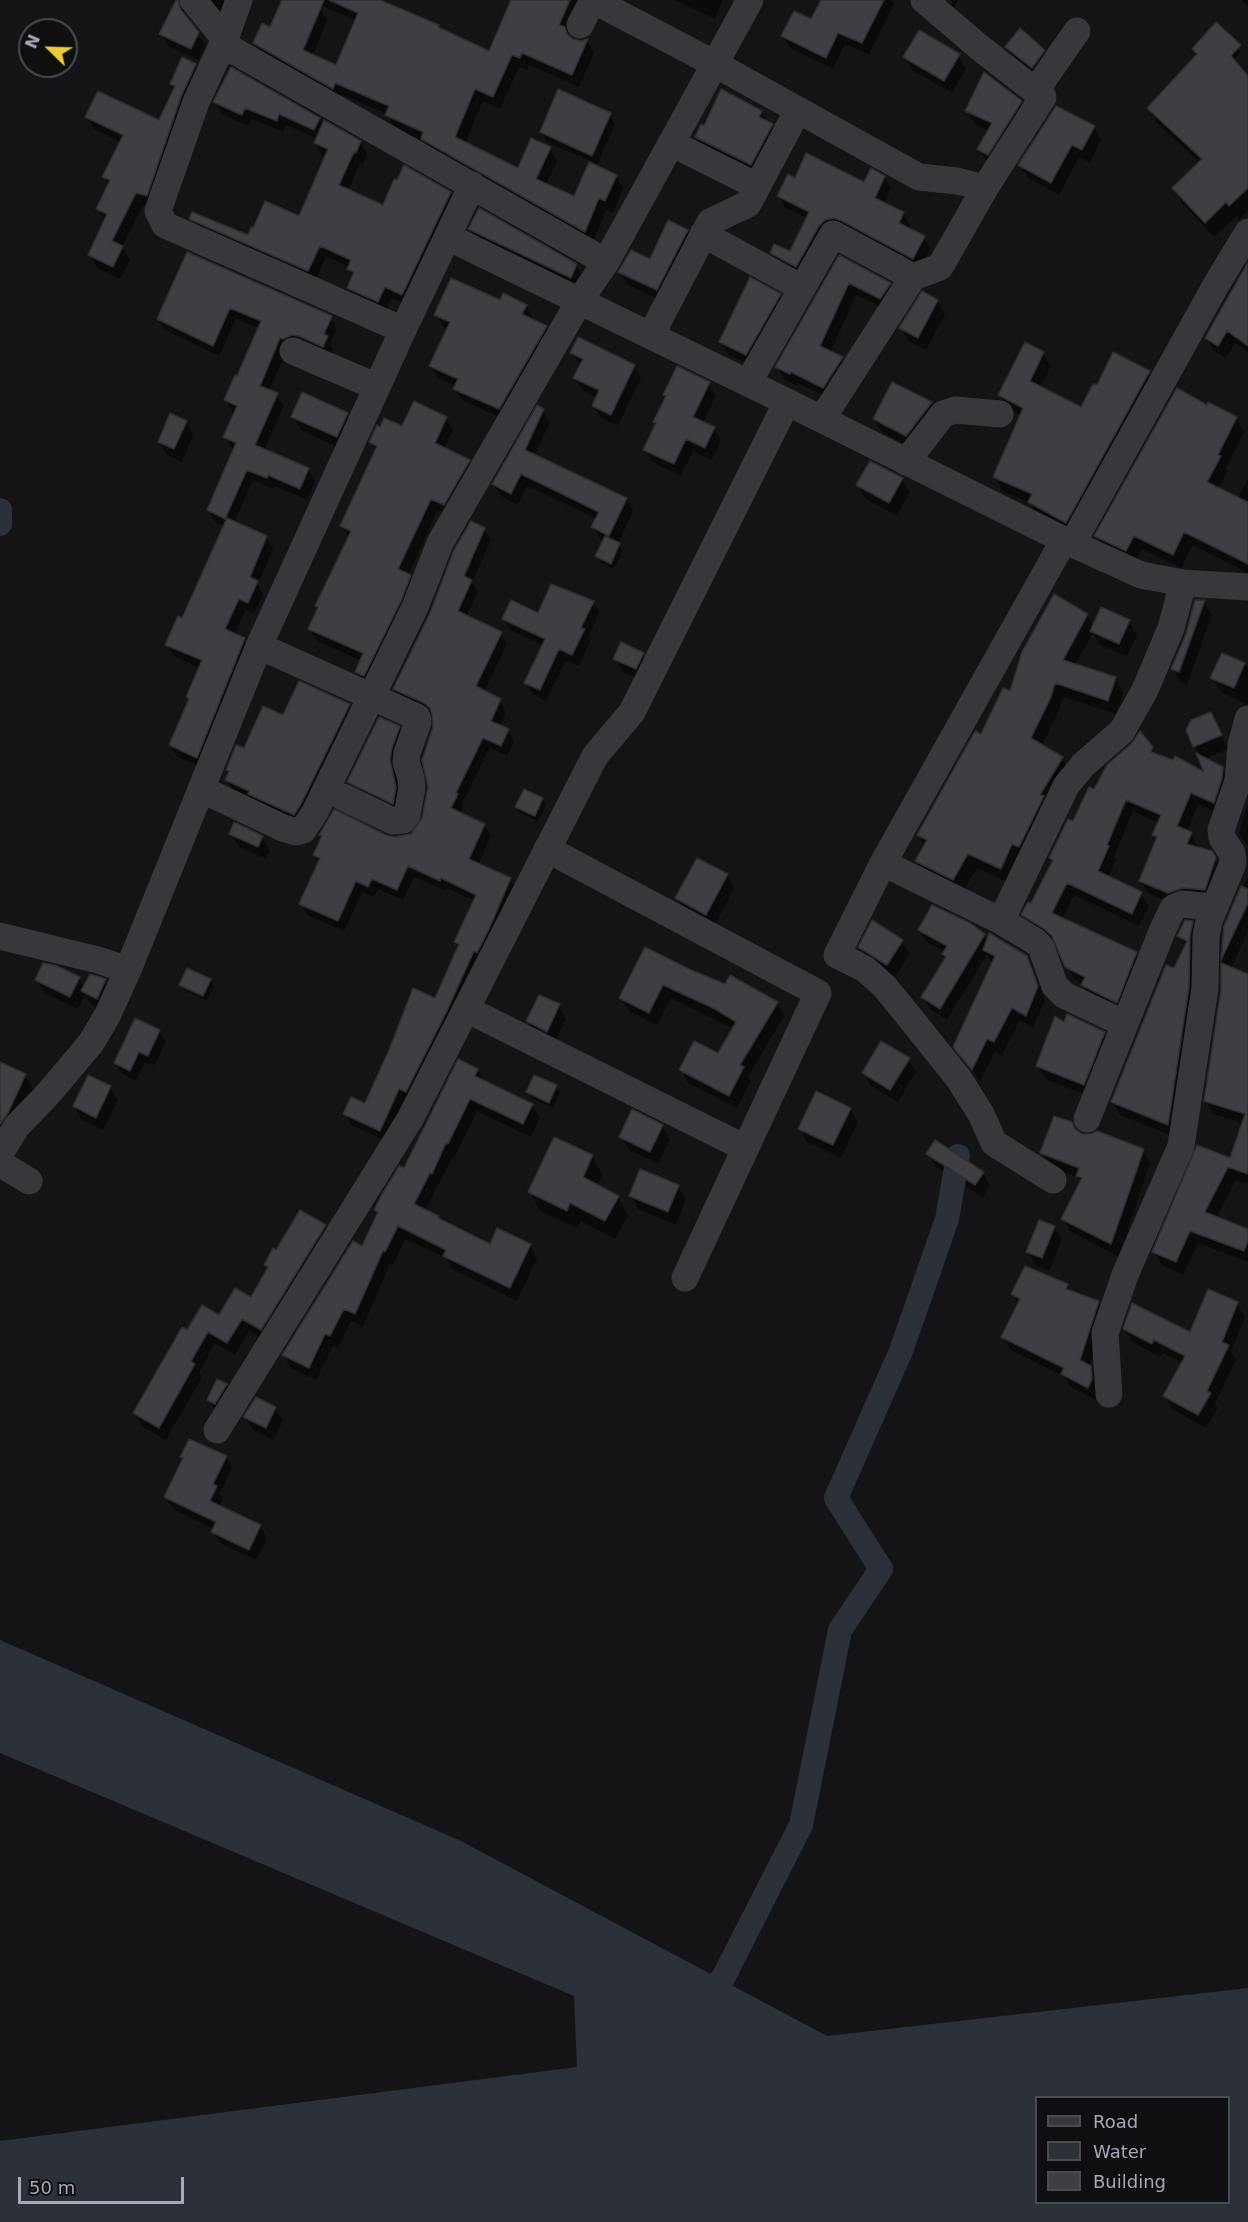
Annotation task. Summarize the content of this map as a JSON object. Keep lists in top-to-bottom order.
{
  "legend": ["Road", "Water", "Building"],
  "scale_bar": "50 m",
  "north": "top left"
}
